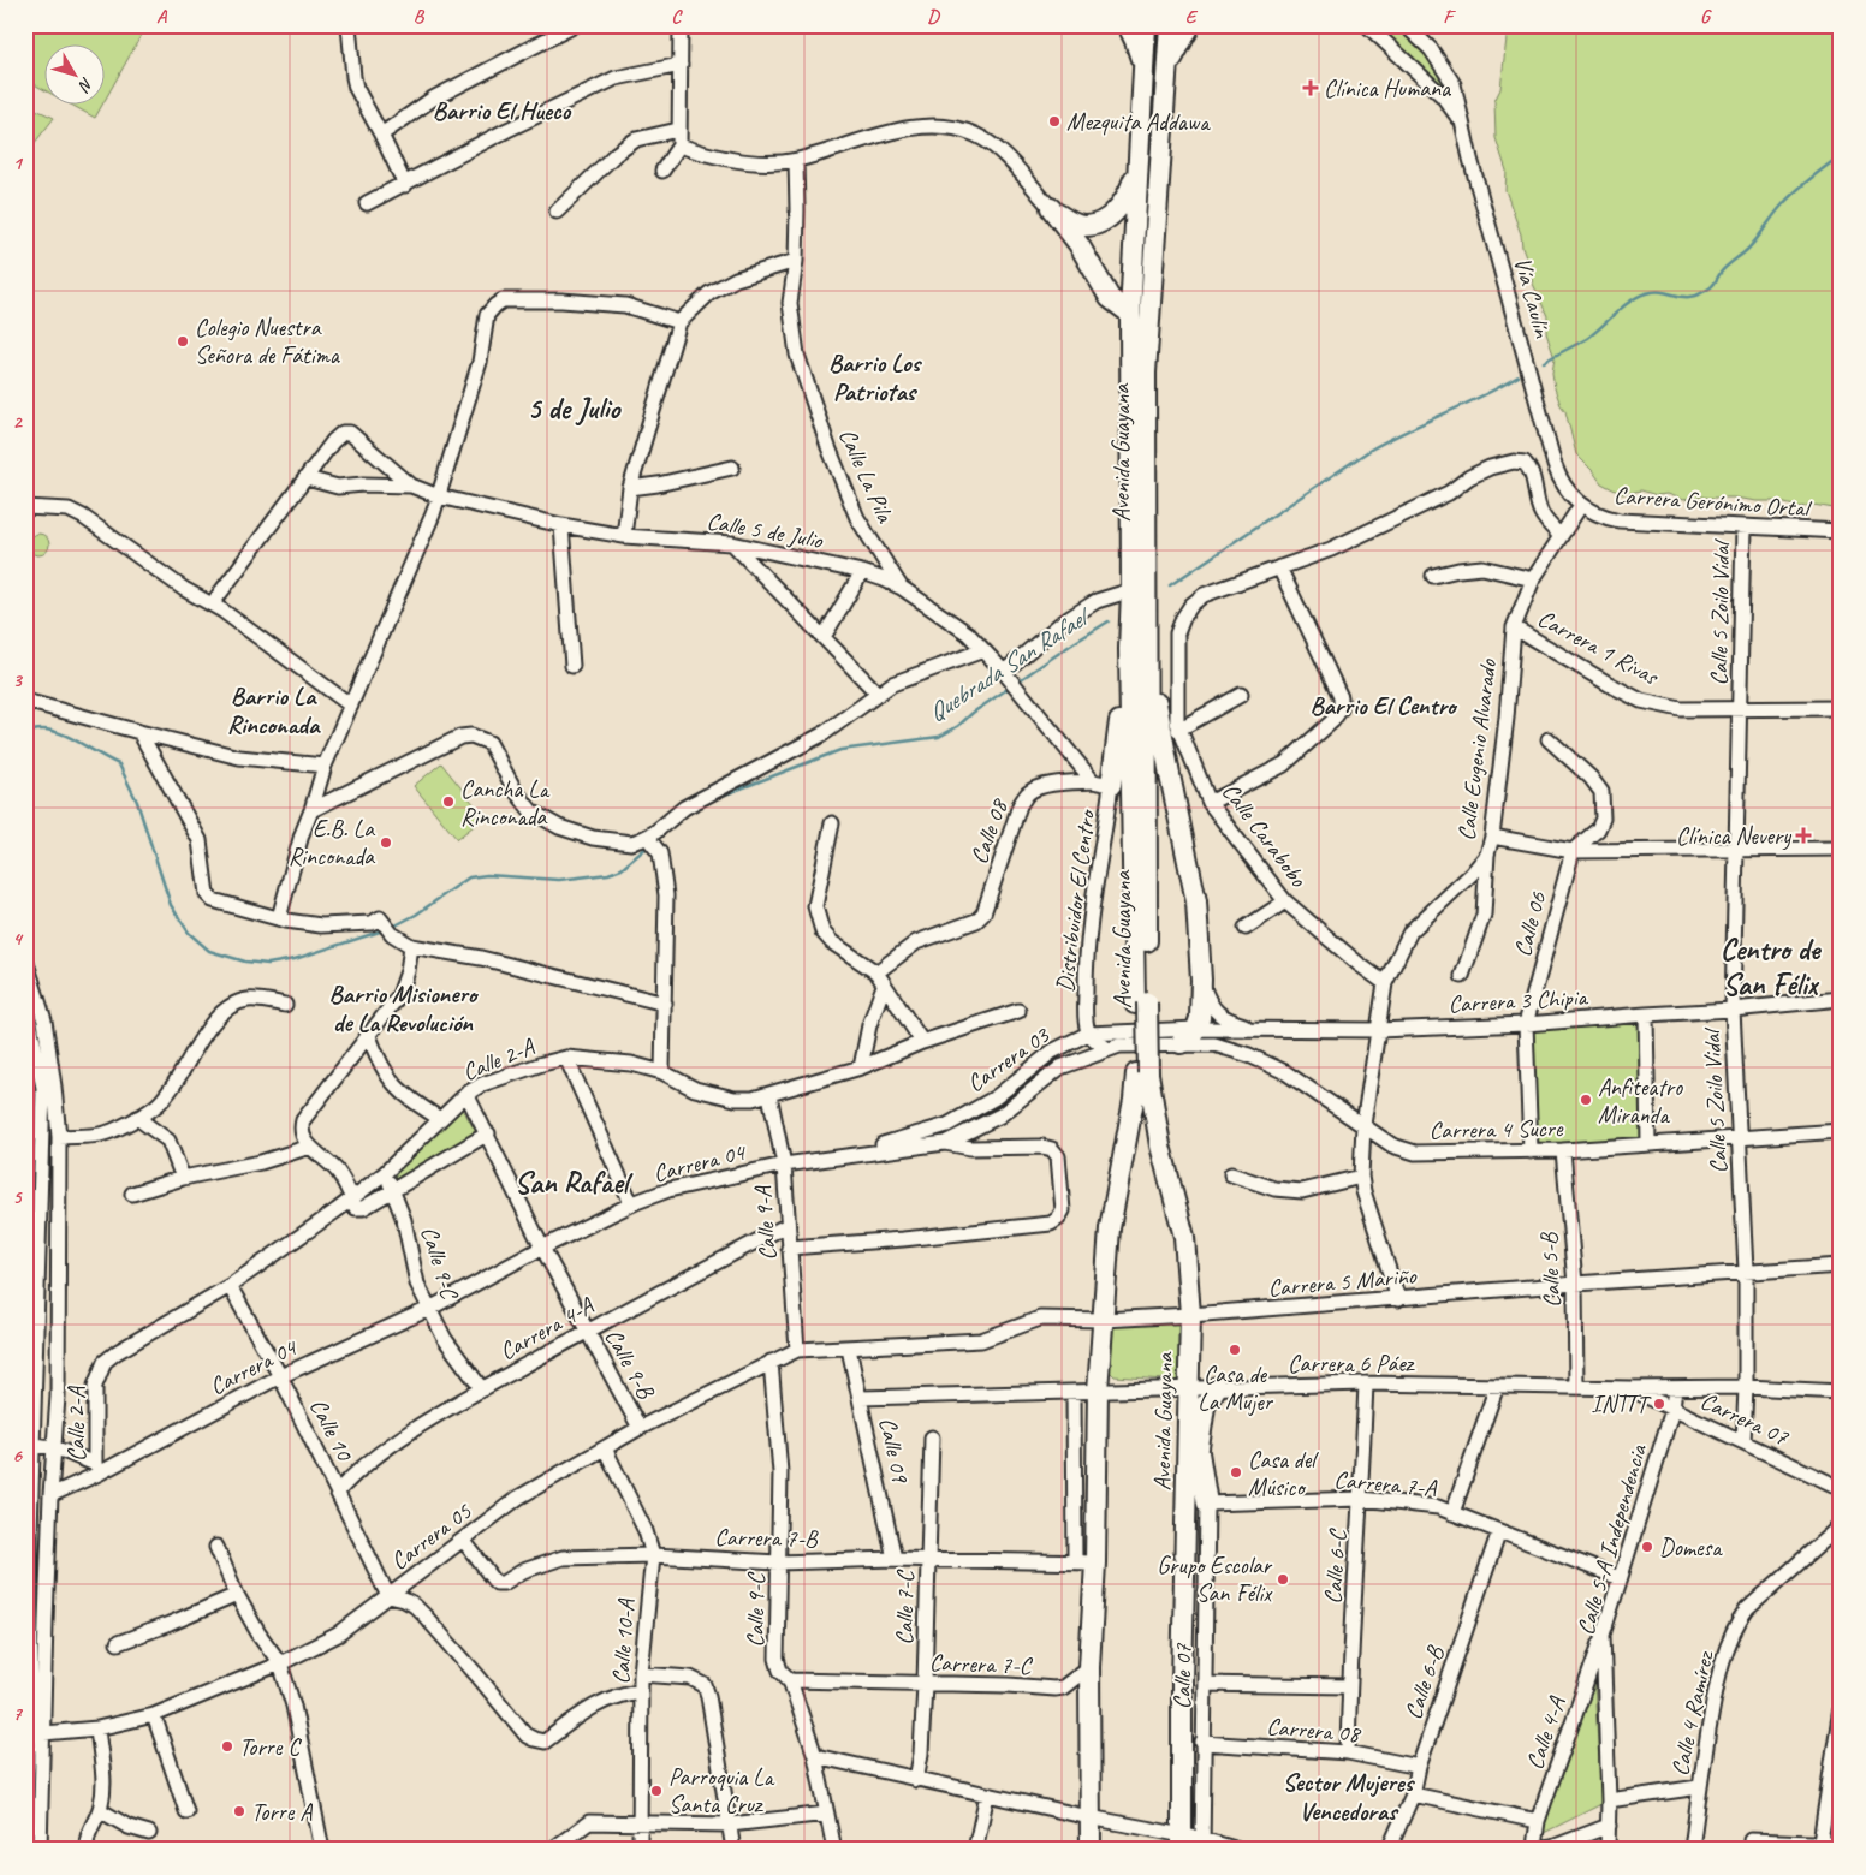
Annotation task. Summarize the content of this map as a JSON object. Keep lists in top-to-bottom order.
{
  "streets": {
    "highway": ["Avenida Guayana"],
    "street": [
      "Vía Caulín",
      "Calle La Pila",
      "Carrera Gerónimo Ortal",
      "Calle 5 de Julio",
      "Calle 5 Zoilo Vidal",
      "Carrera 1 Rivas",
      "Calle Eugenio Alvarado",
      "Calle 08",
      "Calle Carabobo",
      "Distribuidor El Centro",
      "Calle 06",
      "Carrera 3 Chipia",
      "Calle 2-A",
      "Carrera 03",
      "Carrera 4 Sucre",
      "Carrera 04",
      "Calle 9-A",
      "Calle 9-C",
      "Calle 5-B",
      "Carrera 5 Mariño",
      "Carrera 4-A",
      "Calle 9-B",
      "Carrera 6 Páez",
      "Carrera 07",
      "Calle 10",
      "Calle 09",
      "Carrera 7-A",
      "Carrera 05",
      "Carrera 7-B",
      "Calle 5-A Independencia",
      "Calle 6-C",
      "Calle 7-C",
      "Calle 10-A",
      "Carrera 7-C",
      "Calle 07",
      "Calle 6-B",
      "Calle 4 Ramírez",
      "Carrera 08",
      "Calle 4-A"
    ]
  },
  "crossings": [
    ["Vía Caulín", "Carrera Gerónimo Ortal"],
    ["Avenida Guayana", "Carrera 5 Mariño"],
    ["Avenida Guayana", "Carrera 6 Páez"],
    ["Avenida Guayana", "Carrera 7-B"],
    ["Avenida Guayana", "Carrera 7-C"],
    ["Calle La Pila", "Calle 5 de Julio"],
    ["Carrera Gerónimo Ortal", "Calle 5 Zoilo Vidal"],
    ["Carrera Gerónimo Ortal", "Calle Eugenio Alvarado"],
    ["Calle 5 de Julio", "Calle 08"],
    ["Calle 5 de Julio", "Distribuidor El Centro"],
    ["Calle 5 Zoilo Vidal", "Carrera 1 Rivas"],
    ["Calle 5 Zoilo Vidal", "Carrera 3 Chipia"],
    ["Calle 5 Zoilo Vidal", "Carrera 4 Sucre"],
    ["Calle 5 Zoilo Vidal", "Carrera 5 Mariño"],
    ["Calle 5 Zoilo Vidal", "Carrera 6 Páez"],
    ["Calle 5 Zoilo Vidal", "Carrera 07"],
    ["Carrera 1 Rivas", "Calle Eugenio Alvarado"],
    ["Calle Eugenio Alvarado", "Calle Carabobo"],
    ["Calle Eugenio Alvarado", "Carrera 3 Chipia"],
    ["Calle Eugenio Alvarado", "Carrera 4 Sucre"],
    ["Calle Eugenio Alvarado", "Carrera 5 Mariño"],
    ["Calle 08", "Distribuidor El Centro"],
    ["Distribuidor El Centro", "Carrera 03"],
    ["Calle 06", "Carrera 3 Chipia"],
    ["Calle 06", "Carrera 4 Sucre"],
    ["Carrera 3 Chipia", "Carrera 03"],
    ["Calle 2-A", "Carrera 04"],
    ["Calle 2-A", "Calle 9-A"],
    ["Calle 2-A", "Calle 9-C"],
    ["Calle 2-A", "Calle 9-B"],
    ["Calle 2-A", "Calle 10"],
    ["Carrera 03", "Carrera 04"],
    ["Carrera 4 Sucre", "Carrera 04"],
    ["Carrera 4 Sucre", "Calle 5-B"],
    ["Carrera 04", "Calle 9-A"],
    ["Carrera 04", "Calle 9-C"],
    ["Carrera 04", "Calle 9-B"],
    ["Carrera 04", "Calle 10"],
    ["Calle 9-A", "Carrera 4-A"],
    ["Calle 9-A", "Carrera 05"],
    ["Calle 9-C", "Carrera 4-A"],
    ["Calle 9-C", "Carrera 05"],
    ["Calle 9-C", "Carrera 7-B"],
    ["Calle 9-C", "Carrera 7-C"],
    ["Calle 5-B", "Carrera 5 Mariño"],
    ["Calle 5-B", "Carrera 6 Páez"],
    ["Carrera 5 Mariño", "Calle 09"],
    ["Carrera 5 Mariño", "Carrera 05"],
    ["Carrera 4-A", "Calle 9-B"],
    ["Carrera 4-A", "Calle 10"],
    ["Calle 9-B", "Carrera 05"],
    ["Carrera 6 Páez", "Carrera 07"],
    ["Carrera 6 Páez", "Calle 09"],
    ["Carrera 6 Páez", "Calle 5-A Independencia"],
    ["Carrera 6 Páez", "Calle 6-C"],
    ["Carrera 07", "Calle 5-A Independencia"],
    ["Calle 10", "Carrera 05"],
    ["Calle 09", "Carrera 05"],
    ["Calle 09", "Carrera 7-B"],
    ["Carrera 7-A", "Calle 5-A Independencia"],
    ["Carrera 7-A", "Calle 6-C"],
    ["Carrera 7-A", "Calle 07"],
    ["Carrera 7-A", "Calle 6-B"],
    ["Carrera 05", "Carrera 7-B"],
    ["Carrera 05", "Calle 10-A"],
    ["Carrera 7-B", "Calle 7-C"],
    ["Carrera 7-B", "Calle 10-A"],
    ["Calle 5-A Independencia", "Calle 4-A"],
    ["Calle 6-C", "Carrera 08"],
    ["Calle 7-C", "Carrera 7-C"],
    ["Calle 07", "Carrera 08"],
    ["Calle 6-B", "Carrera 08"]
  ],
  "districts": [
    "Barrio El Hueco",
    "Barrio Los Patriotas",
    "5 de Julio",
    "Barrio La Rinconada",
    "Barrio El Centro",
    "Centro de San Félix",
    "Barrio Misionero de La Revolución",
    "San Rafael",
    "Sector Mujeres Vencedoras"
  ],
  "water": ["Quebrada San Rafael"],
  "places": {
    "health": ["Clínica Humana", "Clínica Nevery"],
    "other": [
      "Mezquita Addawa",
      "Colegio Nuestra Señora de Fátima",
      "Cancha La Rinconada",
      "E.B. La Rinconada",
      "Anfiteatro Miranda",
      "Casa de La Mujer",
      "INTTT",
      "Casa del Músico",
      "Domesa",
      "Grupo Escolar San Félix",
      "Torre C",
      "Parroquia La Santa Cruz",
      "Torre A"
    ]
  },
  "north": "bottom right",
  "grid": {
    "columns": [
      "A",
      "B",
      "C",
      "D",
      "E",
      "F",
      "G"
    ],
    "rows": [
      "1",
      "2",
      "3",
      "4",
      "5",
      "6",
      "7"
    ]
  }
}
